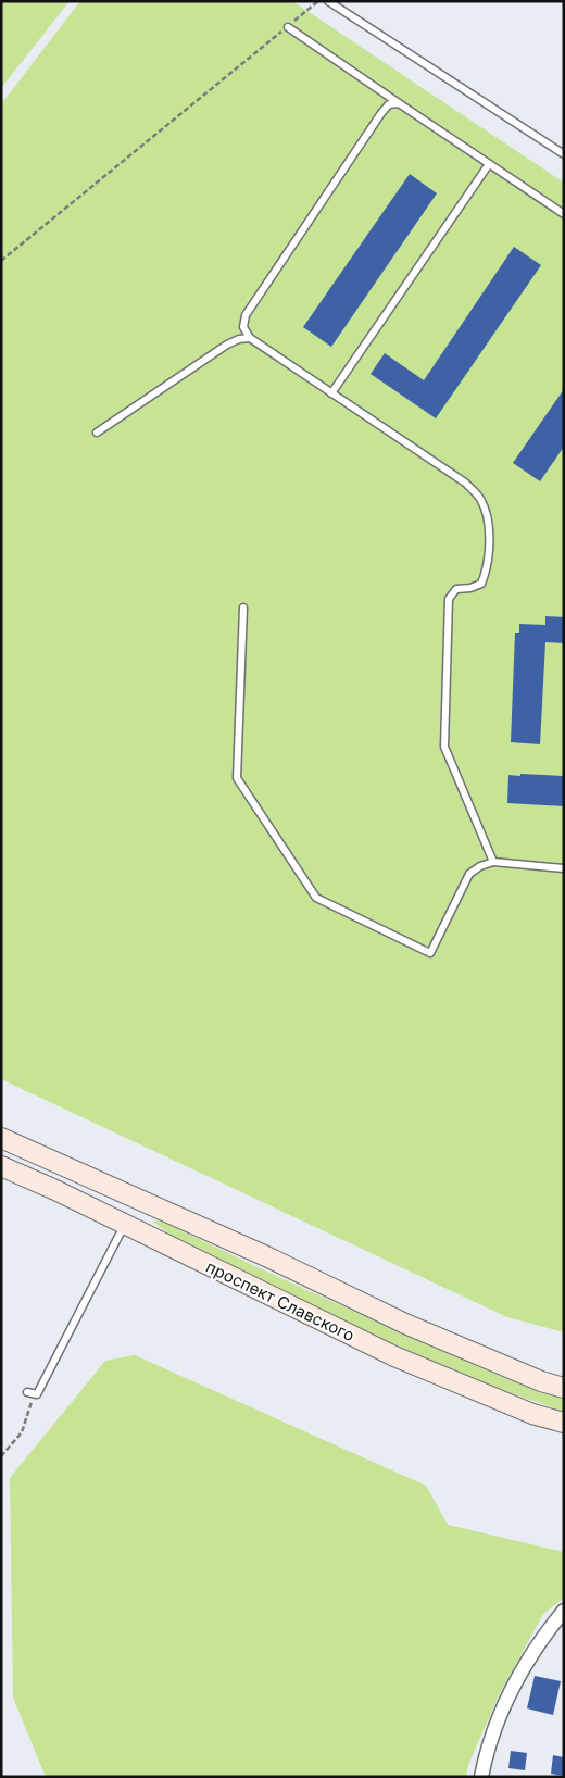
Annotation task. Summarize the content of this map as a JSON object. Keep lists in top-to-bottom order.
{
  "streets": {
    "main road": ["проспект Славского"]
  }
}
